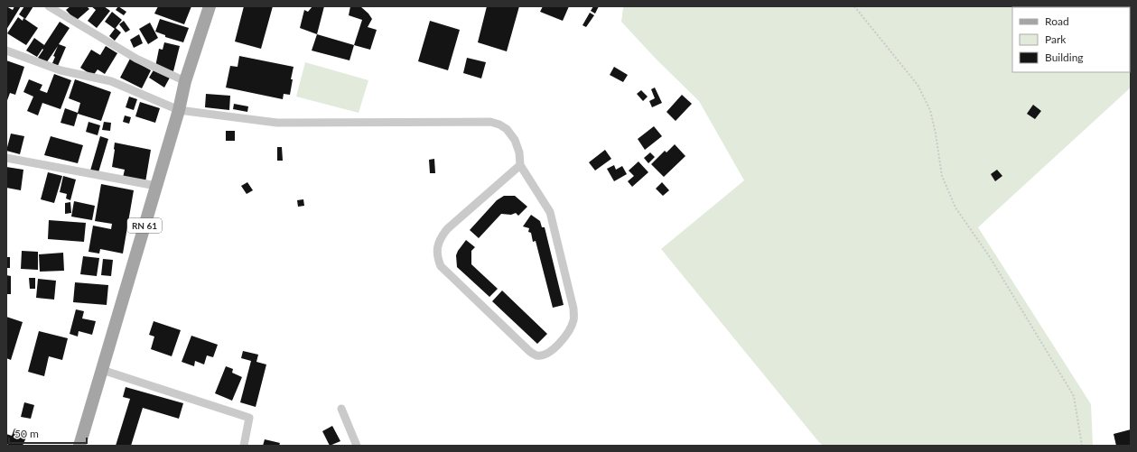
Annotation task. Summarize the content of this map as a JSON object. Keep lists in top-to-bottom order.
{
  "streets": {
    "main road": ["RN 61"]
  },
  "legend": ["Road", "Park", "Building"],
  "scale_bar": "50 m"
}
